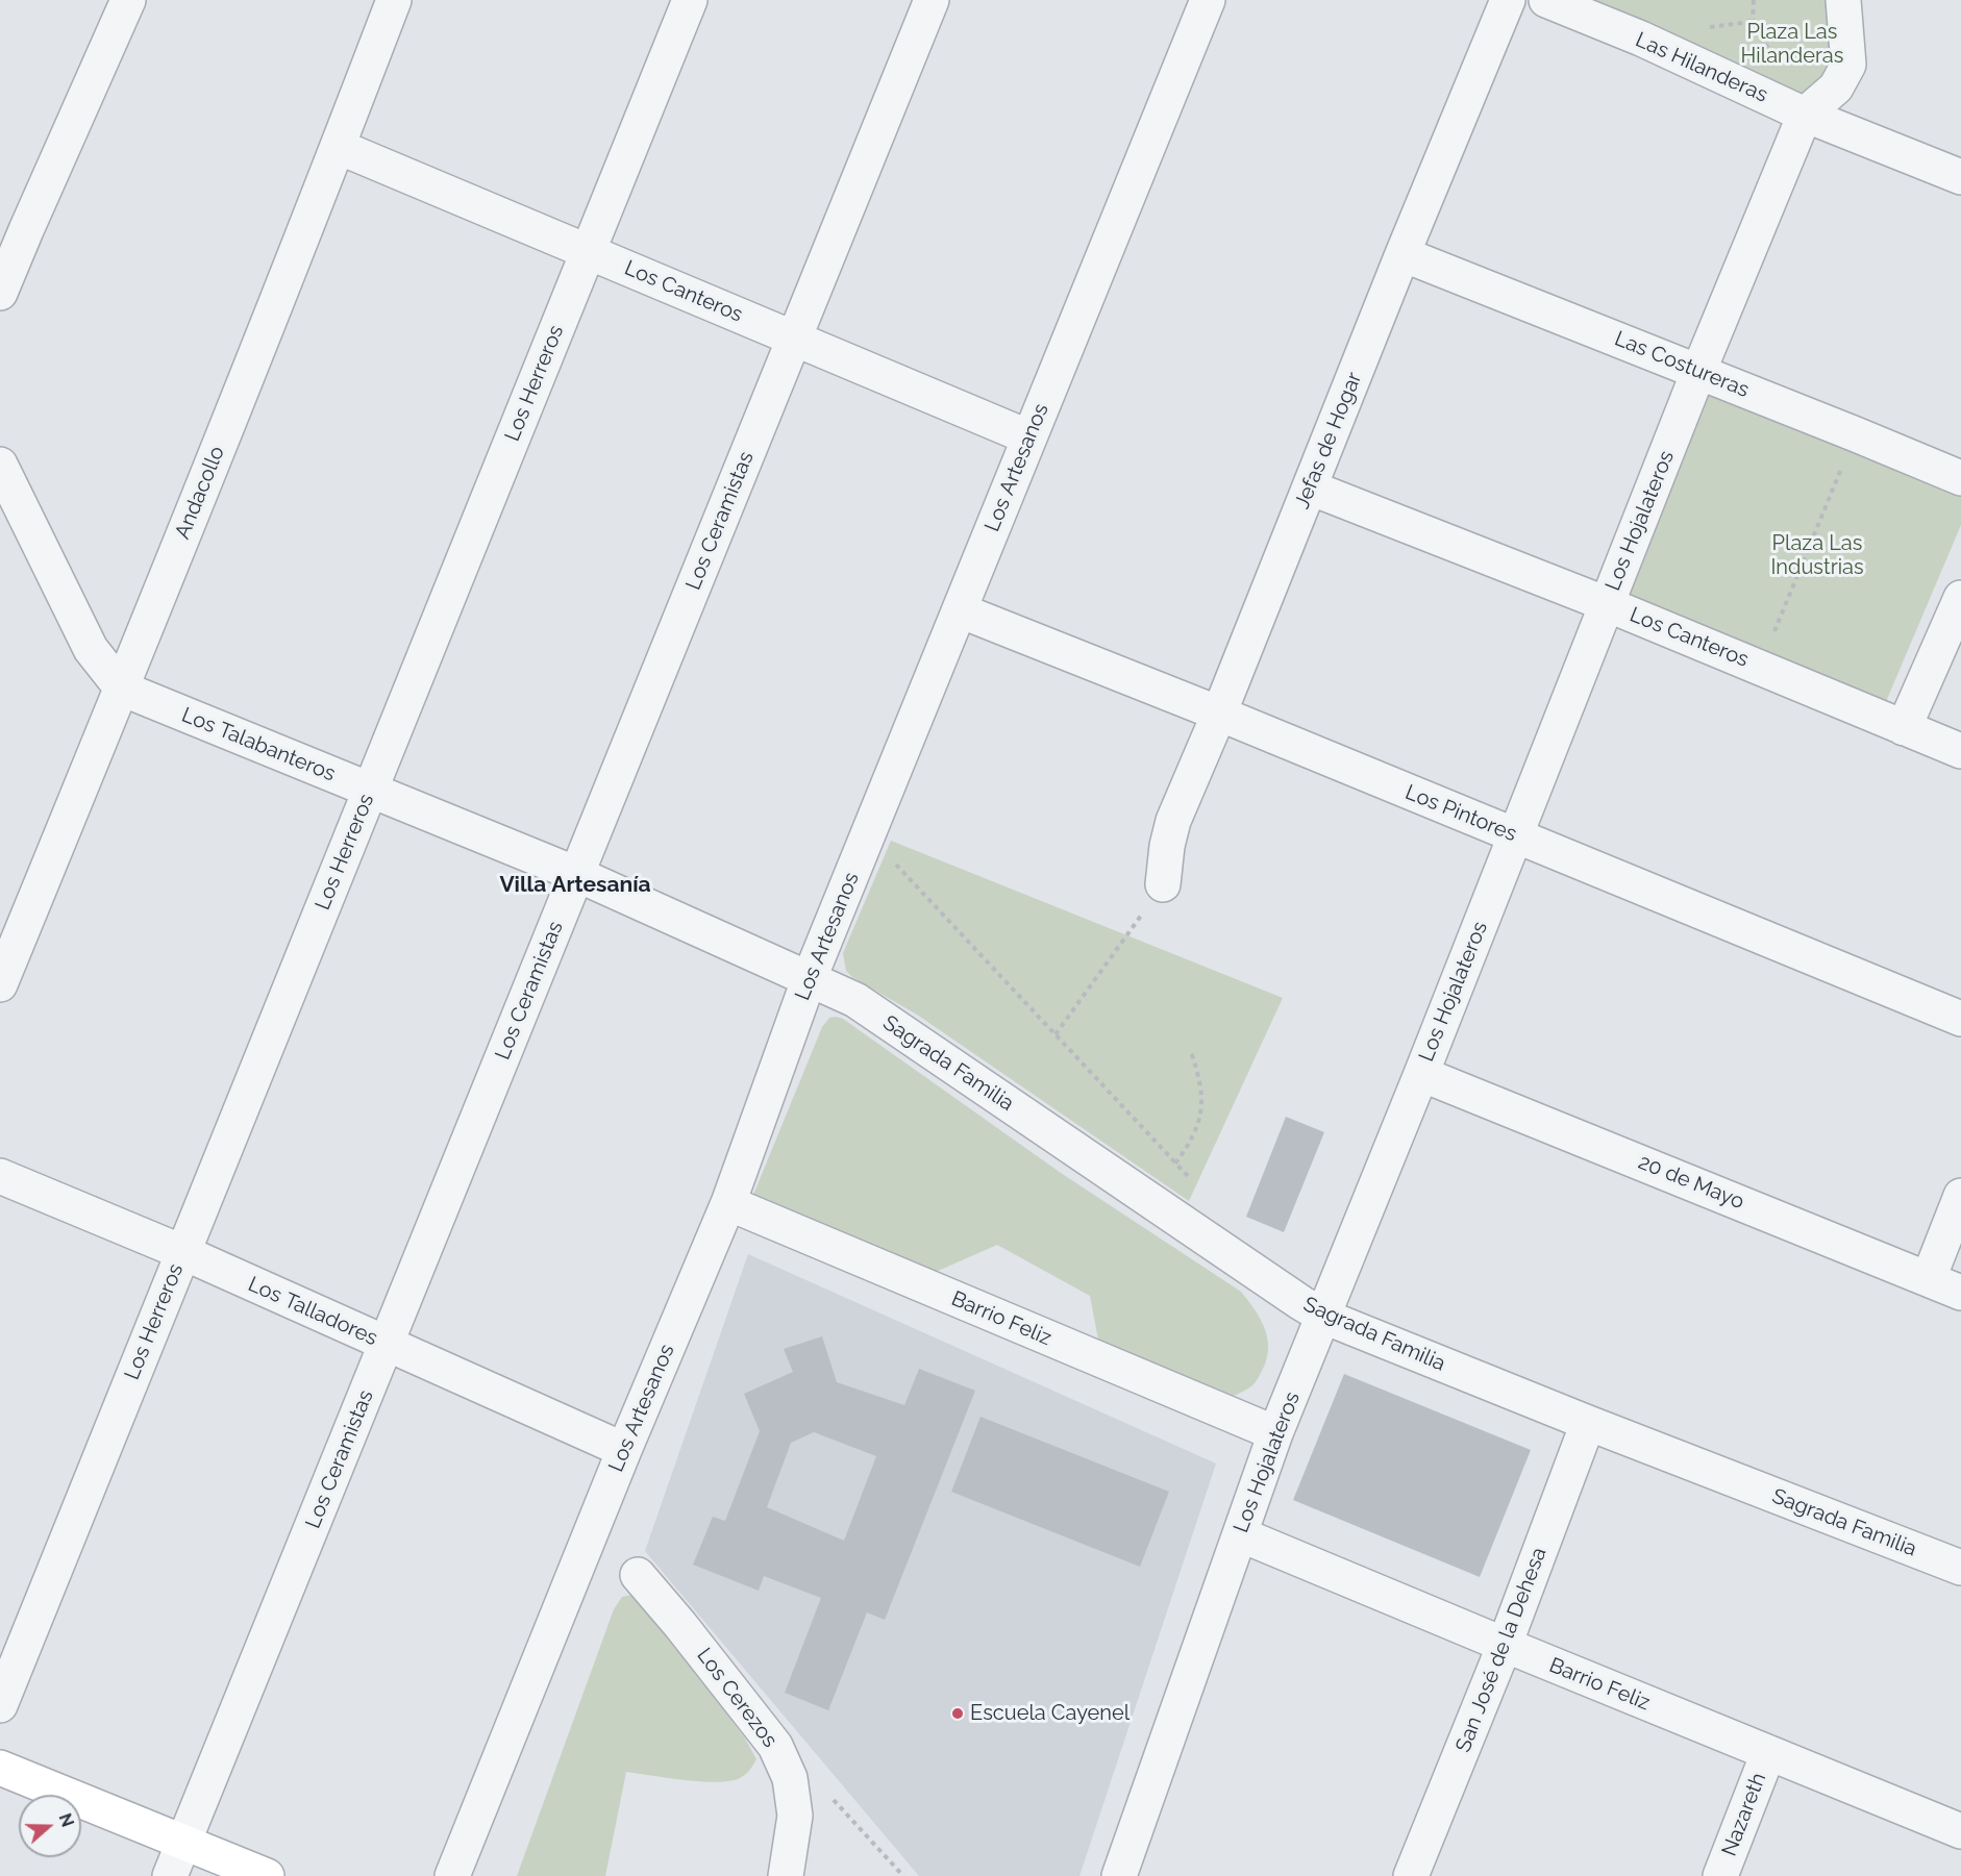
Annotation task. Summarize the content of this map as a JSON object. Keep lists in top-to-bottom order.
{
  "streets": {
    "street": [
      "Las Hilanderas",
      "Los Canteros",
      "Las Costureras",
      "Los Herreros",
      "Jefas de Hogar",
      "Los Artesanos",
      "Andacollo",
      "Los Ceramistas",
      "Los Hojalateros",
      "Los Talabanteros",
      "Los Pintores",
      "Sagrada Familia",
      "20 de Mayo",
      "Los Talladores",
      "Barrio Feliz",
      "San José de la Dehesa",
      "Los Cerezos",
      "Nazareth"
    ]
  },
  "crossings": [
    ["Las Hilanderas", "Los Hojalateros"],
    ["Los Canteros", "Los Herreros"],
    ["Los Canteros", "Jefas de Hogar"],
    ["Los Canteros", "Los Artesanos"],
    ["Los Canteros", "Andacollo"],
    ["Los Canteros", "Los Ceramistas"],
    ["Los Canteros", "Los Hojalateros"],
    ["Las Costureras", "Jefas de Hogar"],
    ["Las Costureras", "Los Hojalateros"],
    ["Los Herreros", "Los Talabanteros"],
    ["Los Herreros", "Los Talladores"],
    ["Jefas de Hogar", "Los Pintores"],
    ["Los Artesanos", "Los Talabanteros"],
    ["Los Artesanos", "Los Pintores"],
    ["Los Artesanos", "Sagrada Familia"],
    ["Los Artesanos", "Los Talladores"],
    ["Los Artesanos", "Barrio Feliz"],
    ["Andacollo", "Los Talabanteros"],
    ["Los Ceramistas", "Los Talabanteros"],
    ["Los Ceramistas", "Los Talladores"],
    ["Los Hojalateros", "Los Pintores"],
    ["Los Hojalateros", "Sagrada Familia"],
    ["Los Hojalateros", "20 de Mayo"],
    ["Los Hojalateros", "Barrio Feliz"],
    ["Los Talabanteros", "Sagrada Familia"],
    ["Sagrada Familia", "San José de la Dehesa"],
    ["Barrio Feliz", "San José de la Dehesa"],
    ["Barrio Feliz", "Nazareth"]
  ],
  "districts": ["Villa Artesanía"],
  "parks": ["Plaza Las Hilanderas", "Plaza Las Industrias"],
  "places": ["Escuela Cayenel"],
  "north": "right"
}
